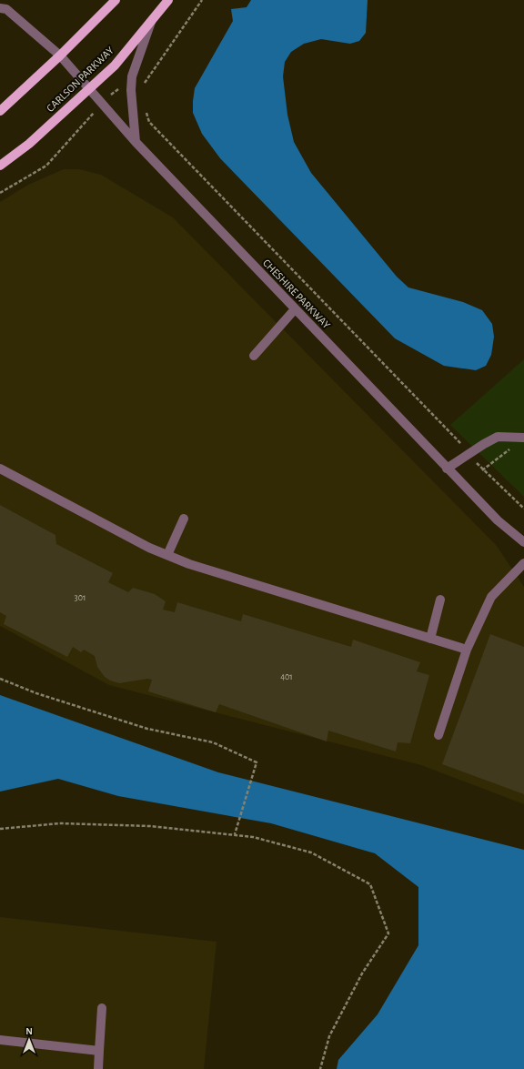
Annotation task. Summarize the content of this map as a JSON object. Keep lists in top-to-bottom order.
{
  "streets": {
    "main road": ["CARLSON PARKWAY"],
    "street": ["CHESHIRE PARKWAY"]
  },
  "crossings": [
    ["CARLSON PARKWAY", "CHESHIRE PARKWAY"]
  ],
  "house_numbers": ["301", "401"],
  "north": "top"
}
